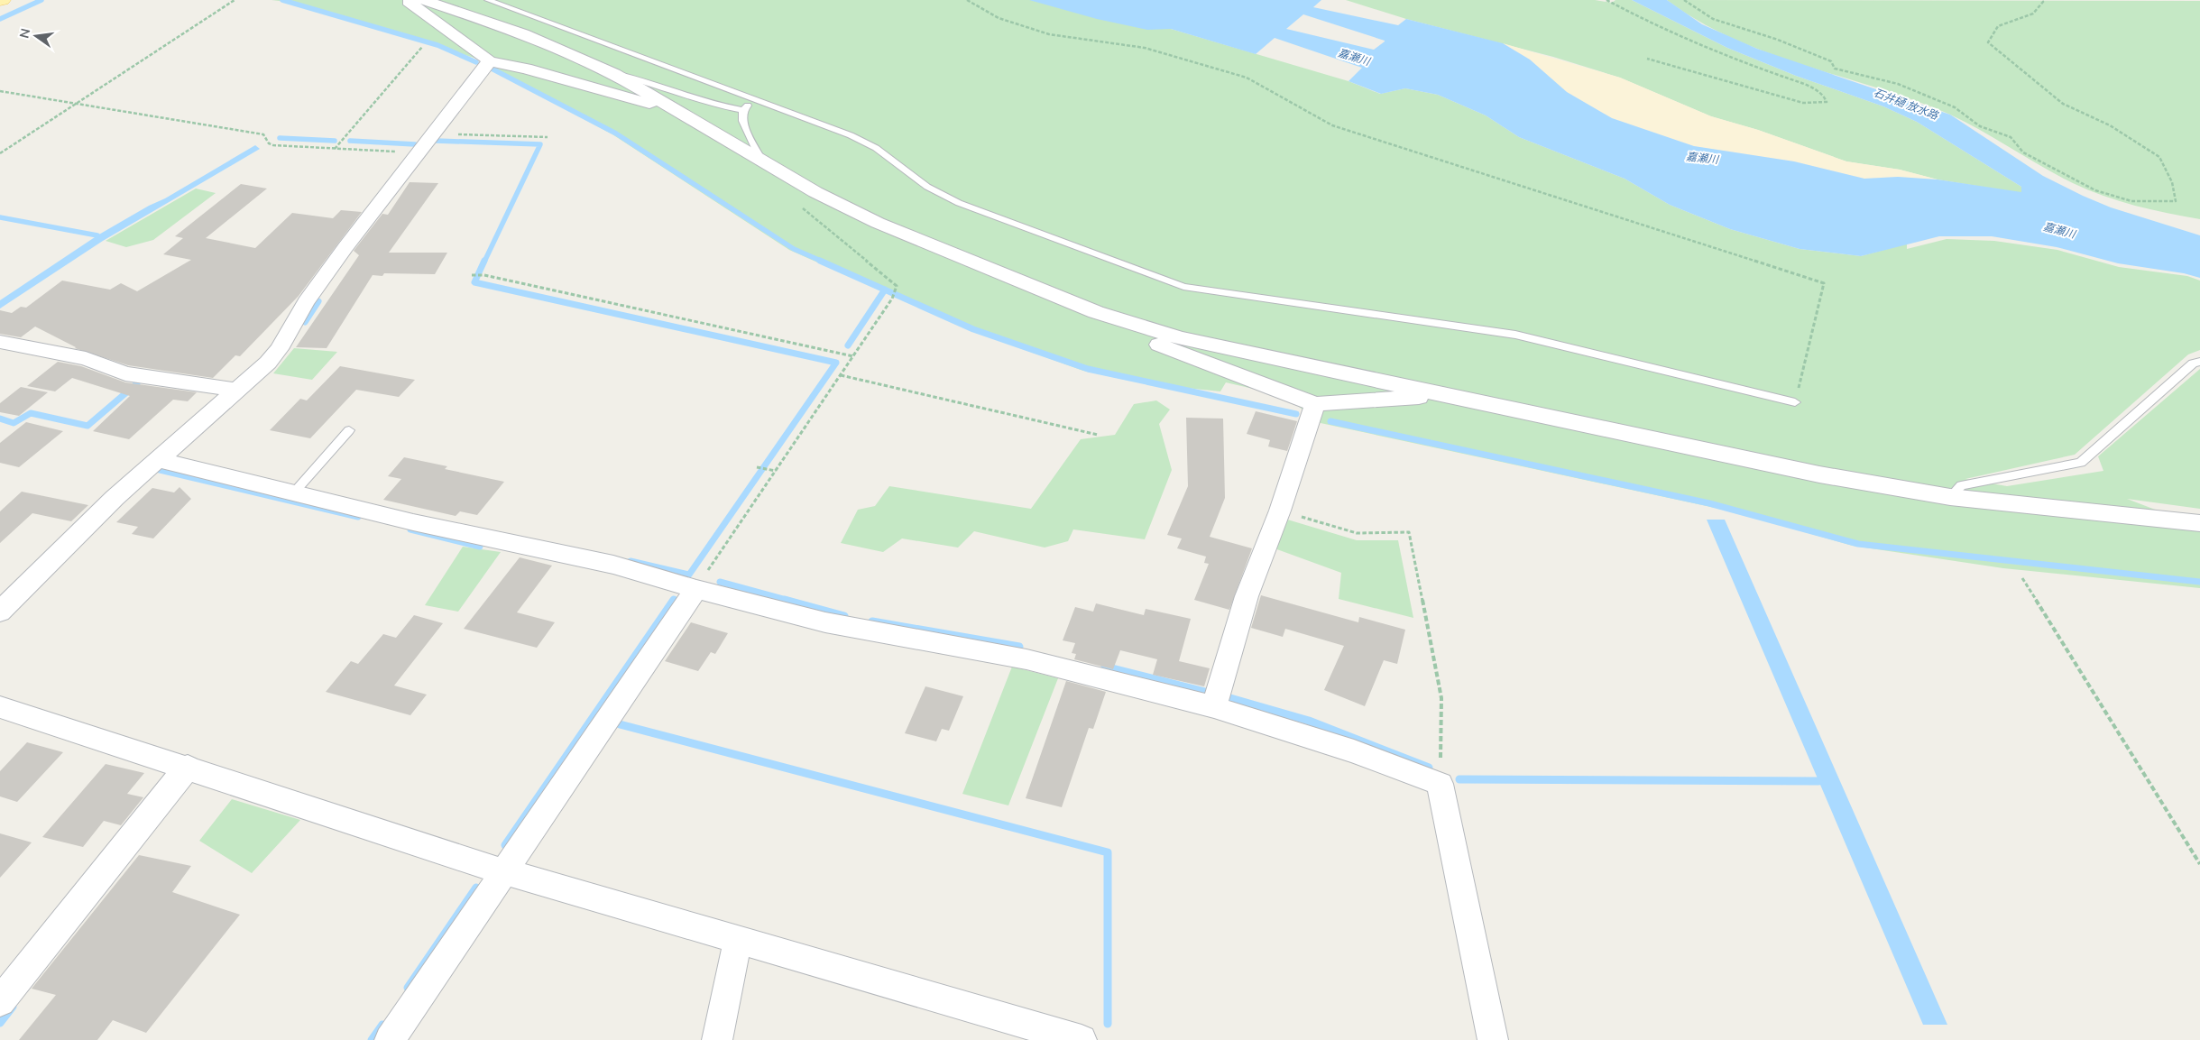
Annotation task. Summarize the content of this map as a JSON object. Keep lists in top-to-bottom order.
{
  "water": ["嘉瀬川", "石井樋 放水路"],
  "north": "left"
}
